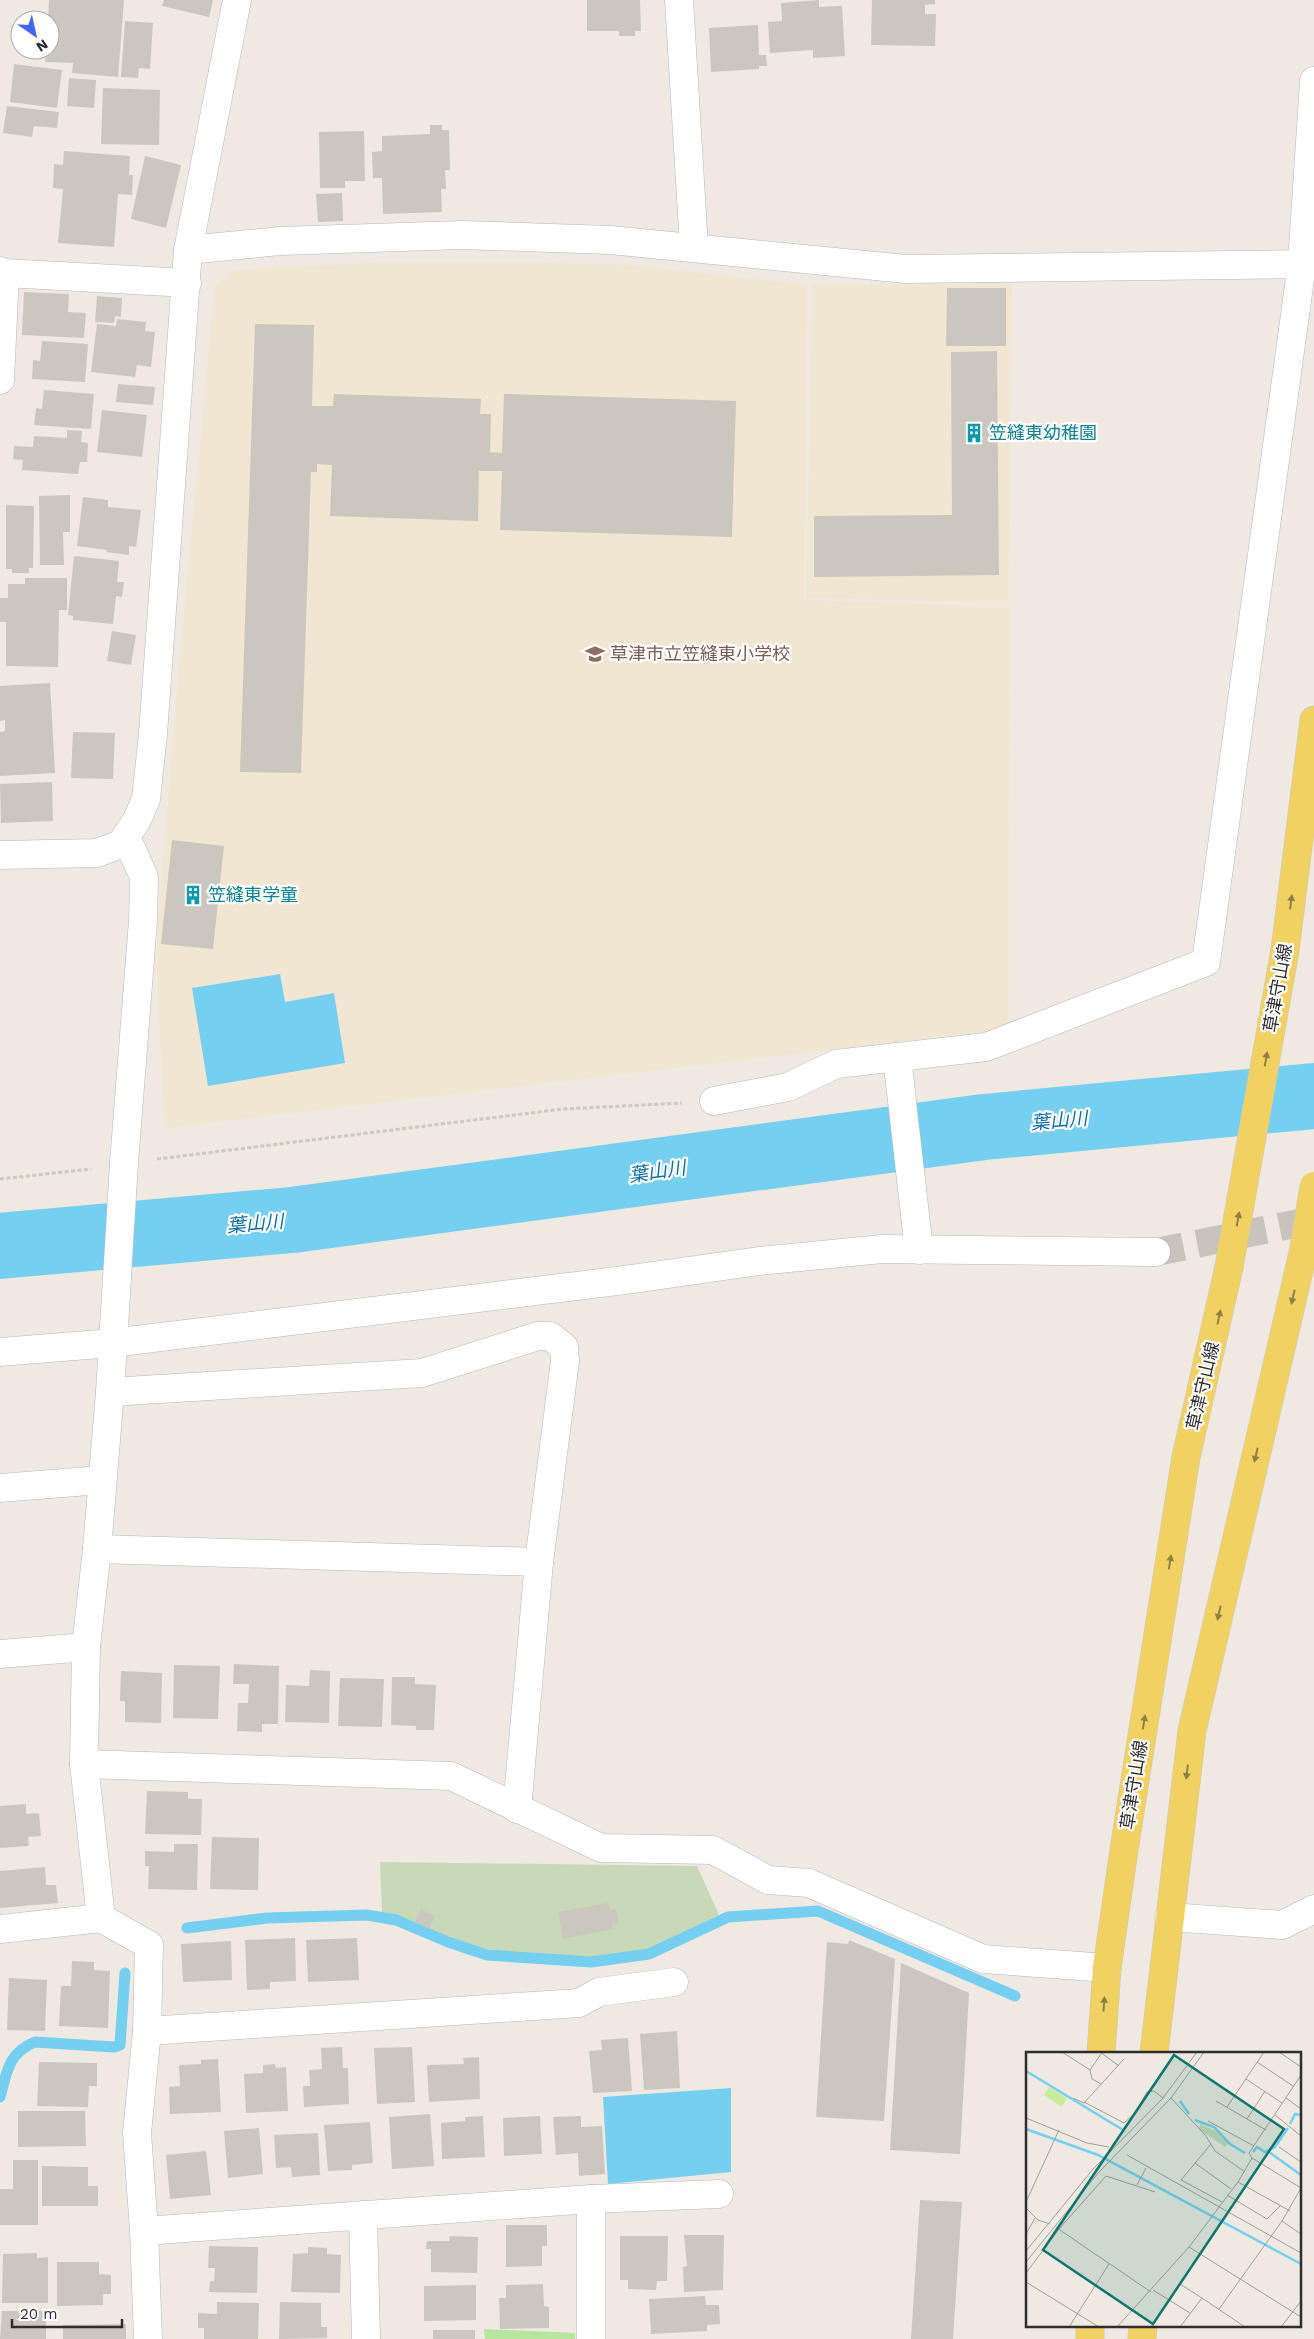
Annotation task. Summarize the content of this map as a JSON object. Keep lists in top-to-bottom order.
{
  "streets": {
    "main road": ["草津守山線"]
  },
  "water": ["葉山川"],
  "places": {
    "building": ["笠縫東幼稚園", "笠縫東学童"],
    "school or university": ["草津市立笠縫東小学校"]
  },
  "scale_bar": "20 m",
  "north": "bottom right"
}
